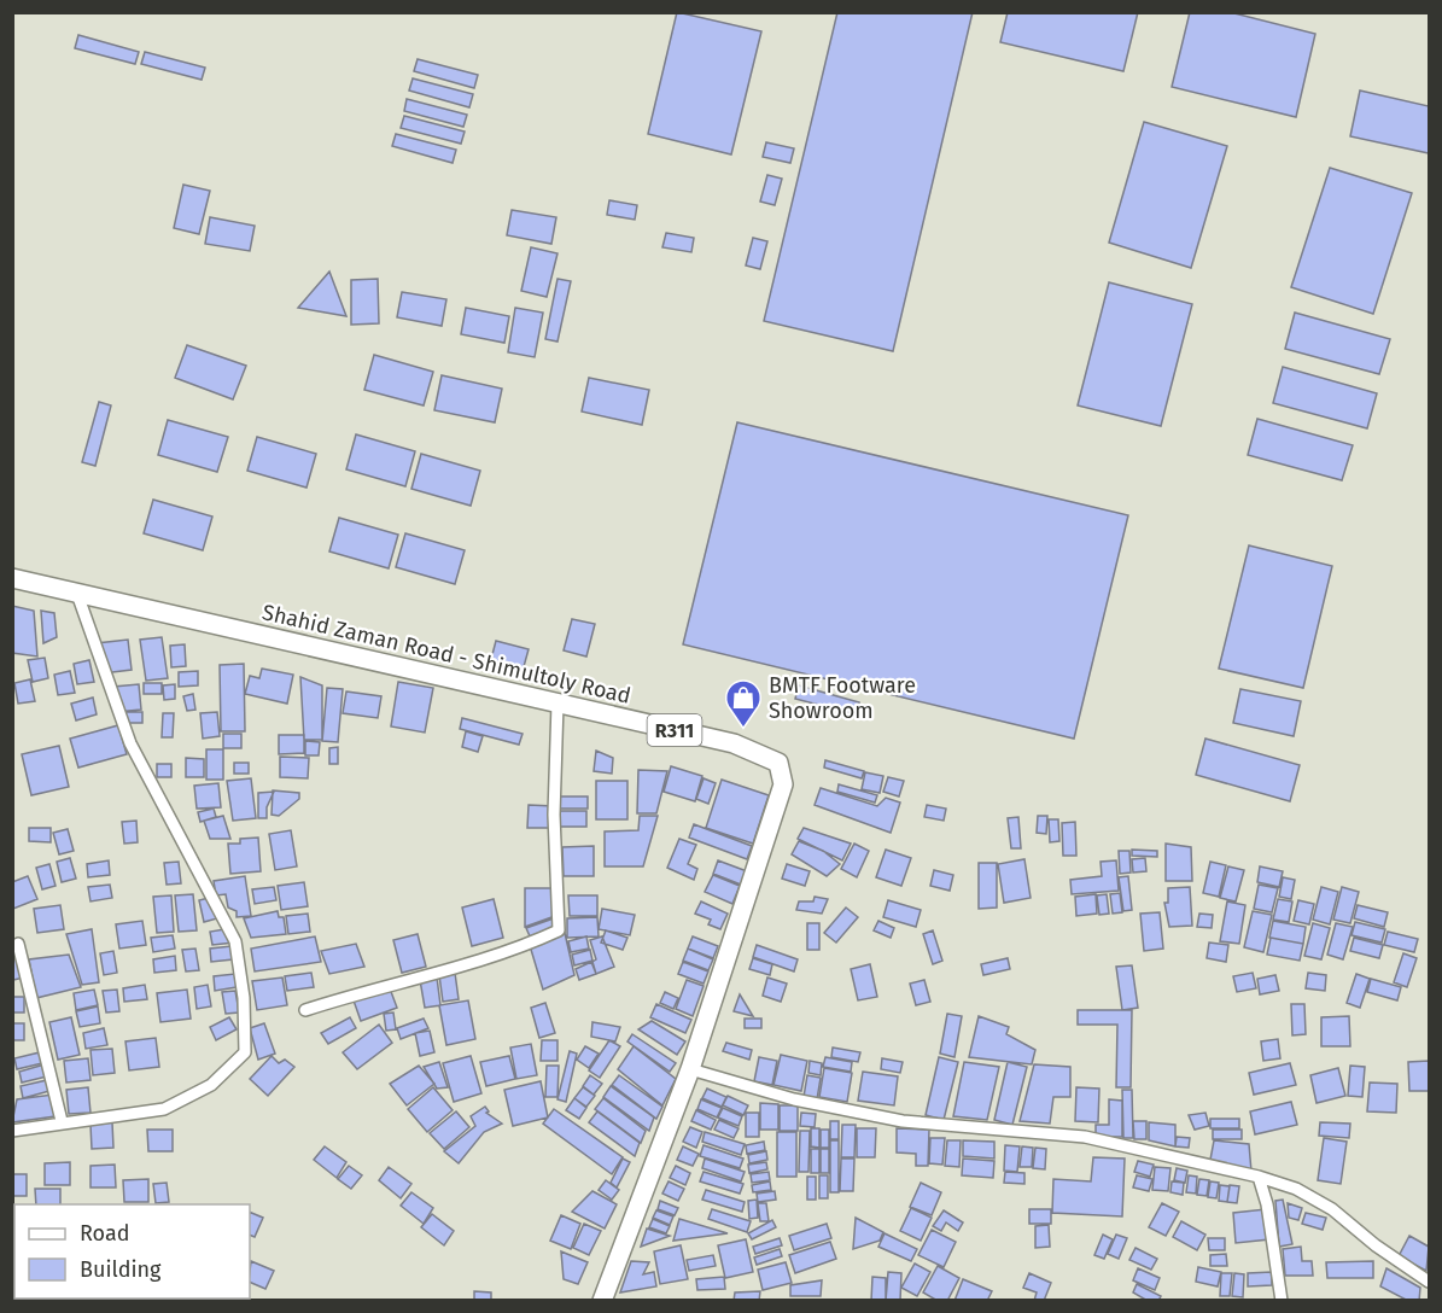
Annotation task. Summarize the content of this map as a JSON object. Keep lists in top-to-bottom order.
{
  "streets": {
    "main road": ["Shahid Zaman Road - Shimultoly Road", "R311"]
  },
  "places": {
    "shop": ["BMTF Footware Showroom"]
  },
  "legend": ["Road", "Building"]
}
